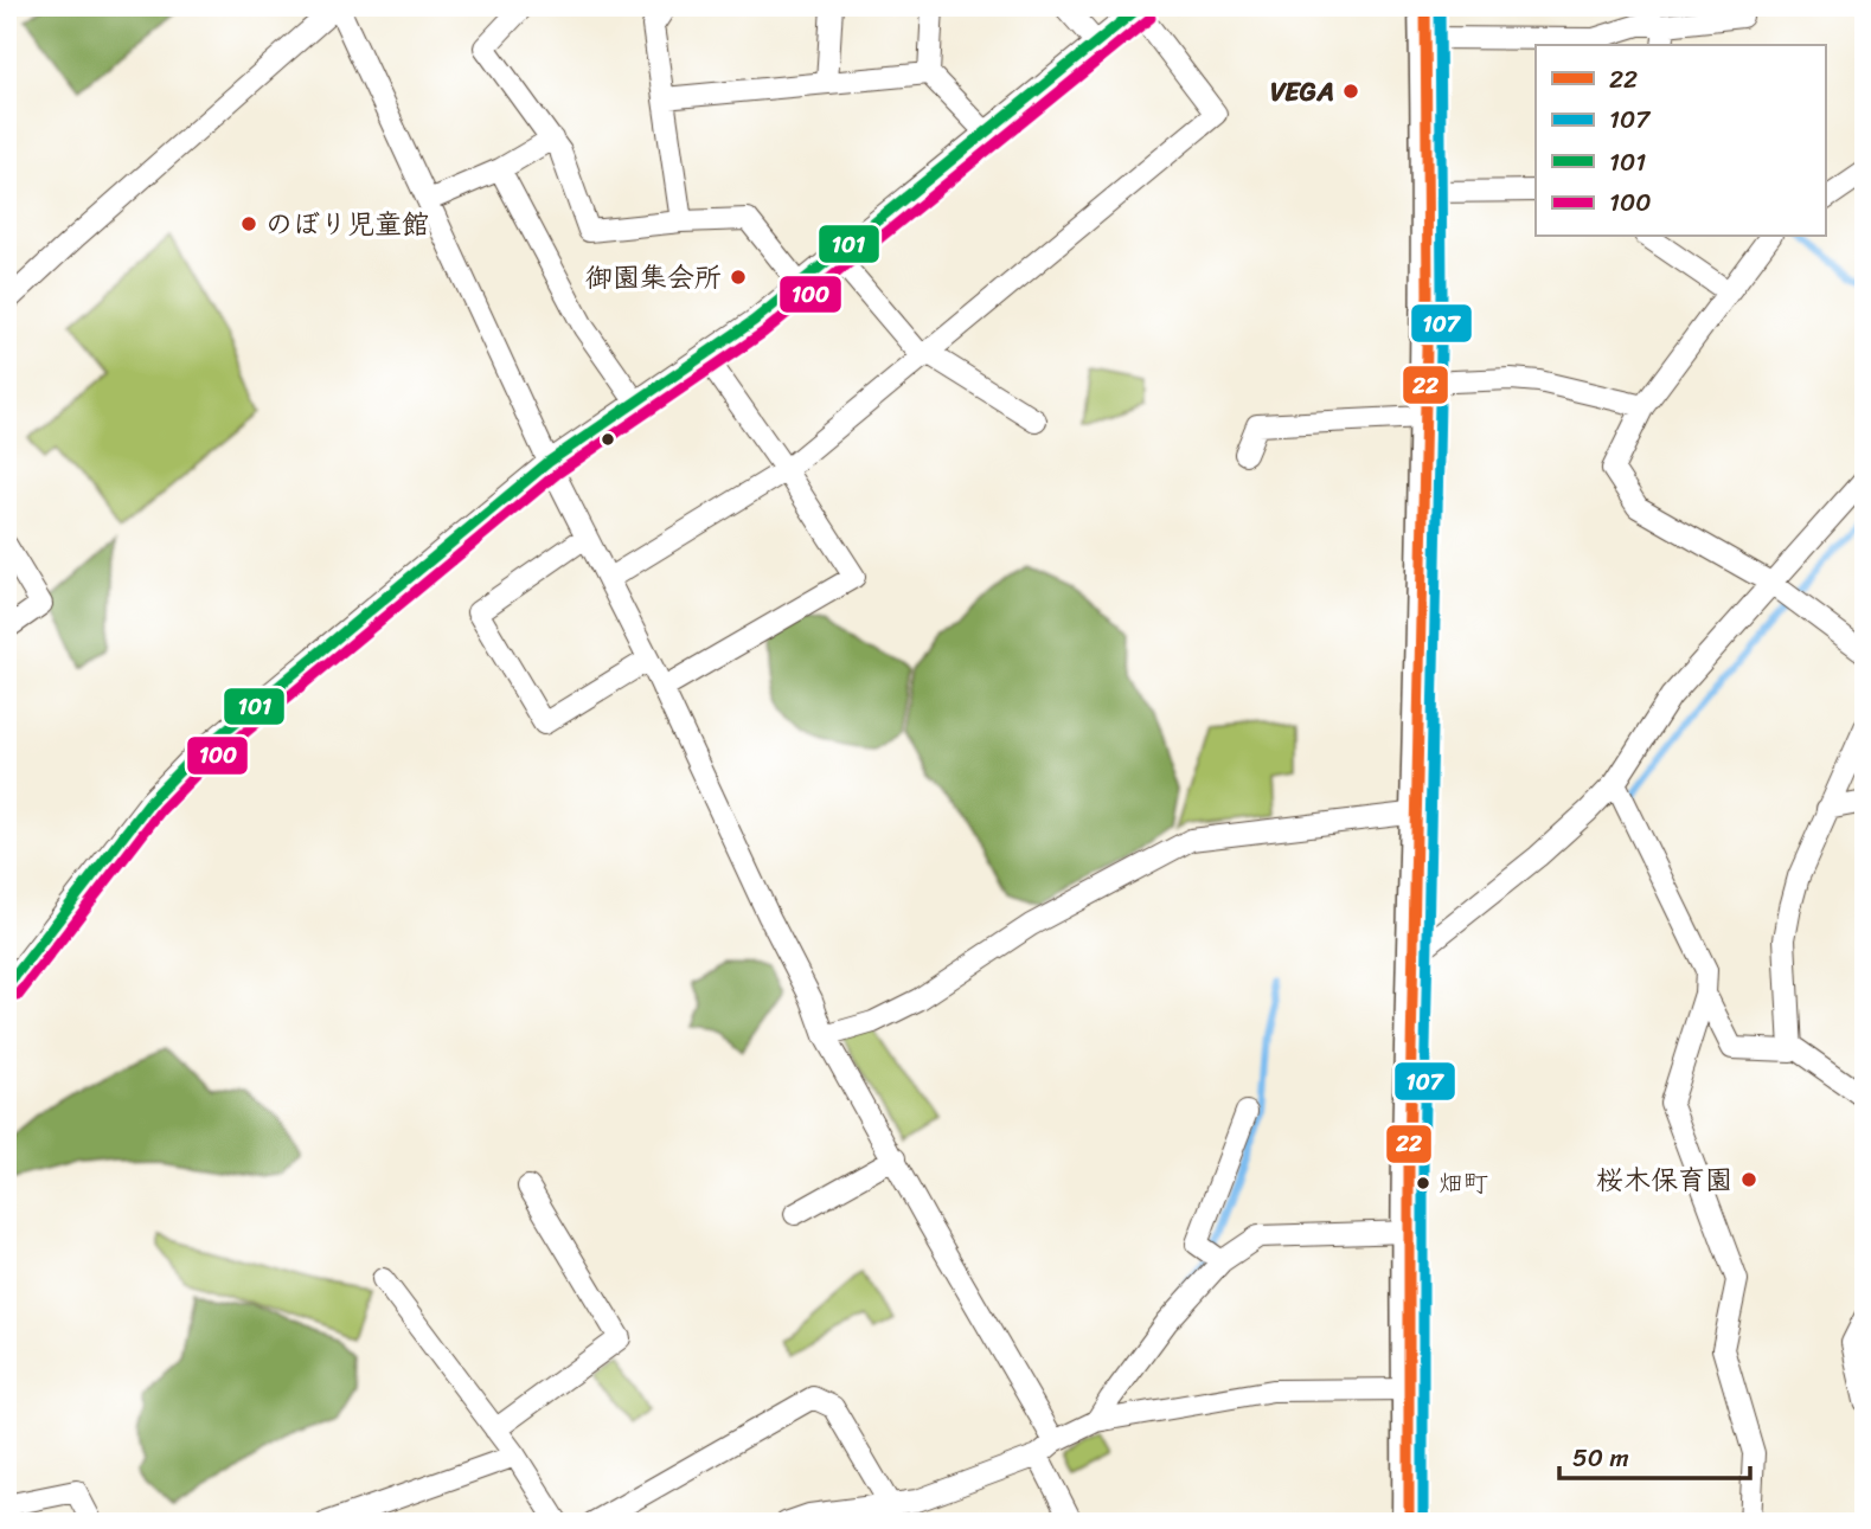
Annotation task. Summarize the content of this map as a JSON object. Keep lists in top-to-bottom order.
{
  "places": [
    "VEGA",
    "のぼり児童館",
    "御園集会所",
    "桜木保育園",
    "畑町"
  ],
  "lines": [
    "transit line 22",
    "transit line 107",
    "transit line 101",
    "transit line 100"
  ],
  "legend": [
    "22",
    "107",
    "101",
    "100"
  ],
  "scale_bar": "50 m"
}
